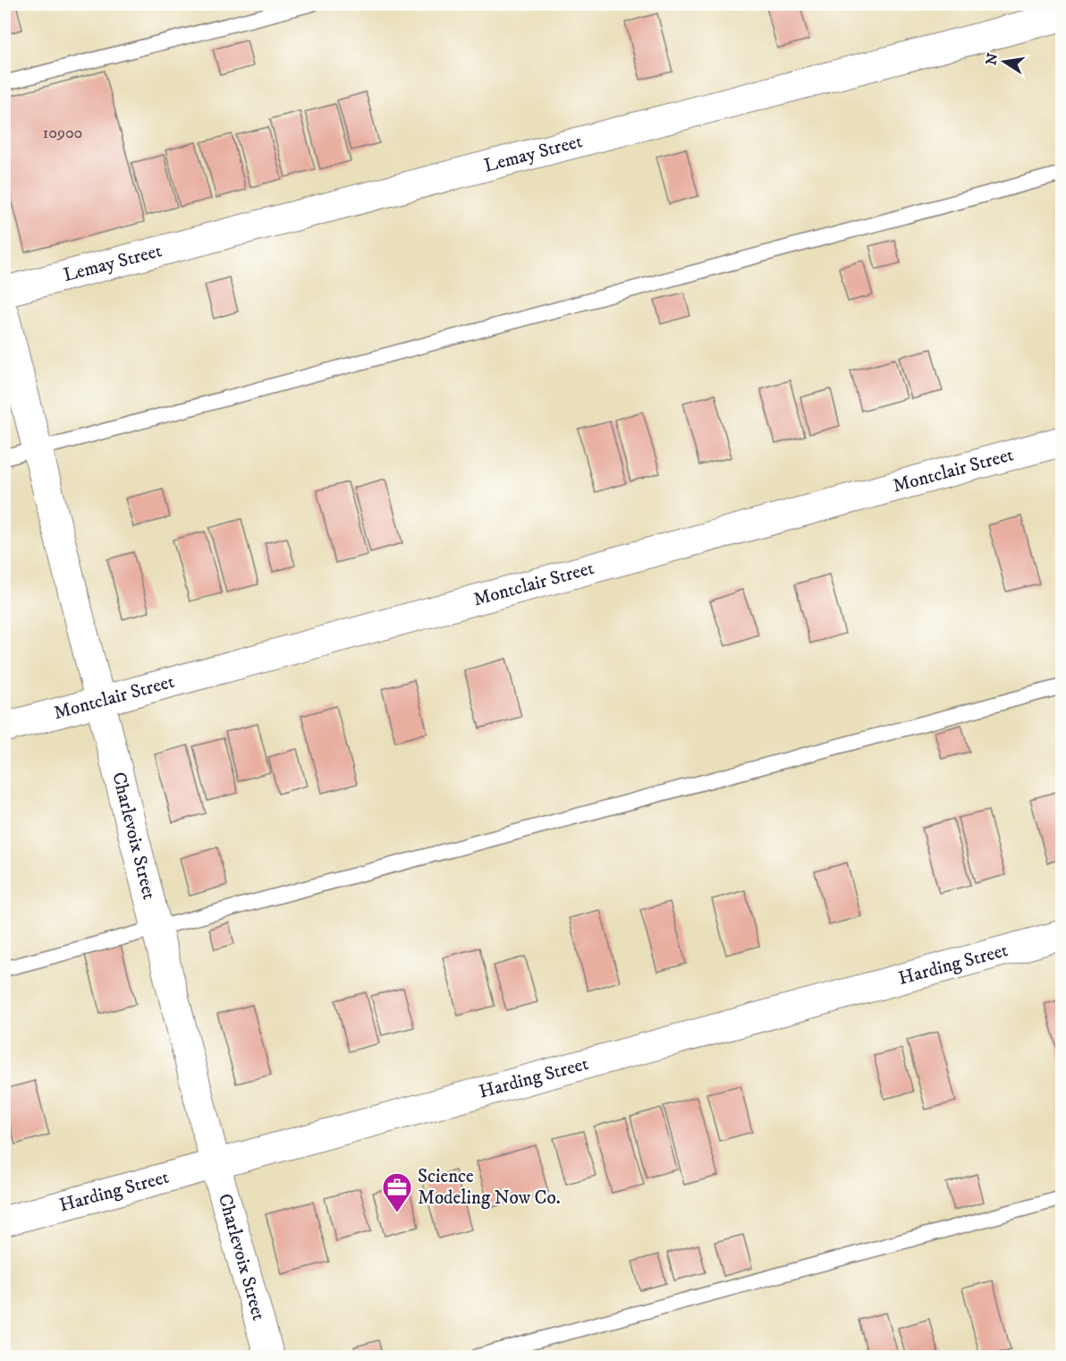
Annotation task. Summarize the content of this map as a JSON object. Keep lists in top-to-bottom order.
{
  "streets": {
    "street": [
      "Lemay Street",
      "Montclair Street",
      "Charlevoix Street",
      "Harding Street"
    ]
  },
  "crossings": [
    ["Montclair Street", "Charlevoix Street"],
    ["Charlevoix Street", "Harding Street"]
  ],
  "places": {
    "office": ["Science Modeling Now Co."]
  },
  "house_numbers": ["10900"],
  "north": "left"
}
